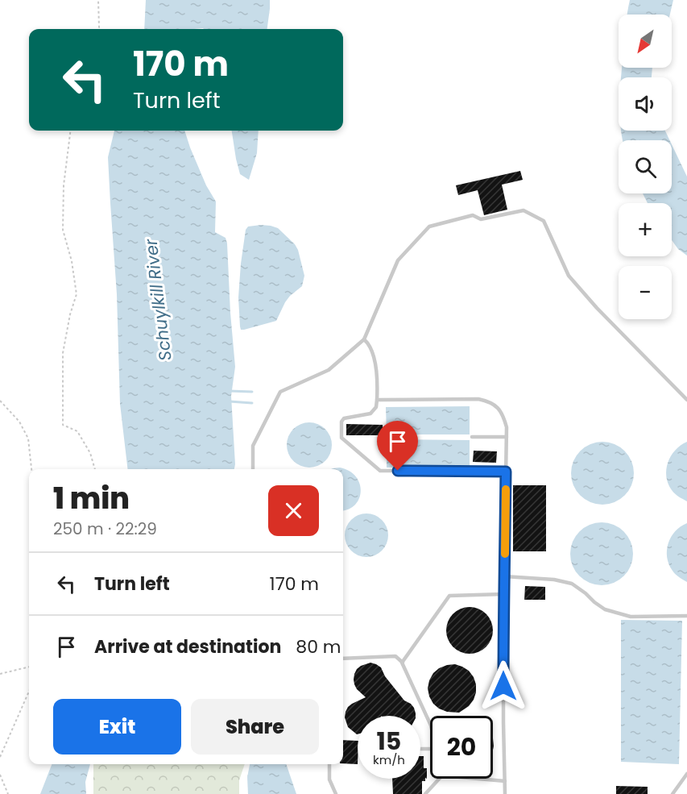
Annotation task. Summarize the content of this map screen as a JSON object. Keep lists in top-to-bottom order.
{
  "water": ["Schuylkill River"],
  "north": "bottom left",
  "page": {
    "map_buttons": ["+", "−"],
    "turn": ["170 m", "Turn left"],
    "heading": ["1 min", "250 m · 22:29"],
    "list": [
      {
        "name": "Turn left",
        "value": "170 m"
      },
      {
        "name": "Arrive at destination",
        "value": "80 m"
      }
    ],
    "buttons": ["Exit", "Share"],
    "speed": "15 km/h",
    "limit": "20"
  }
}
